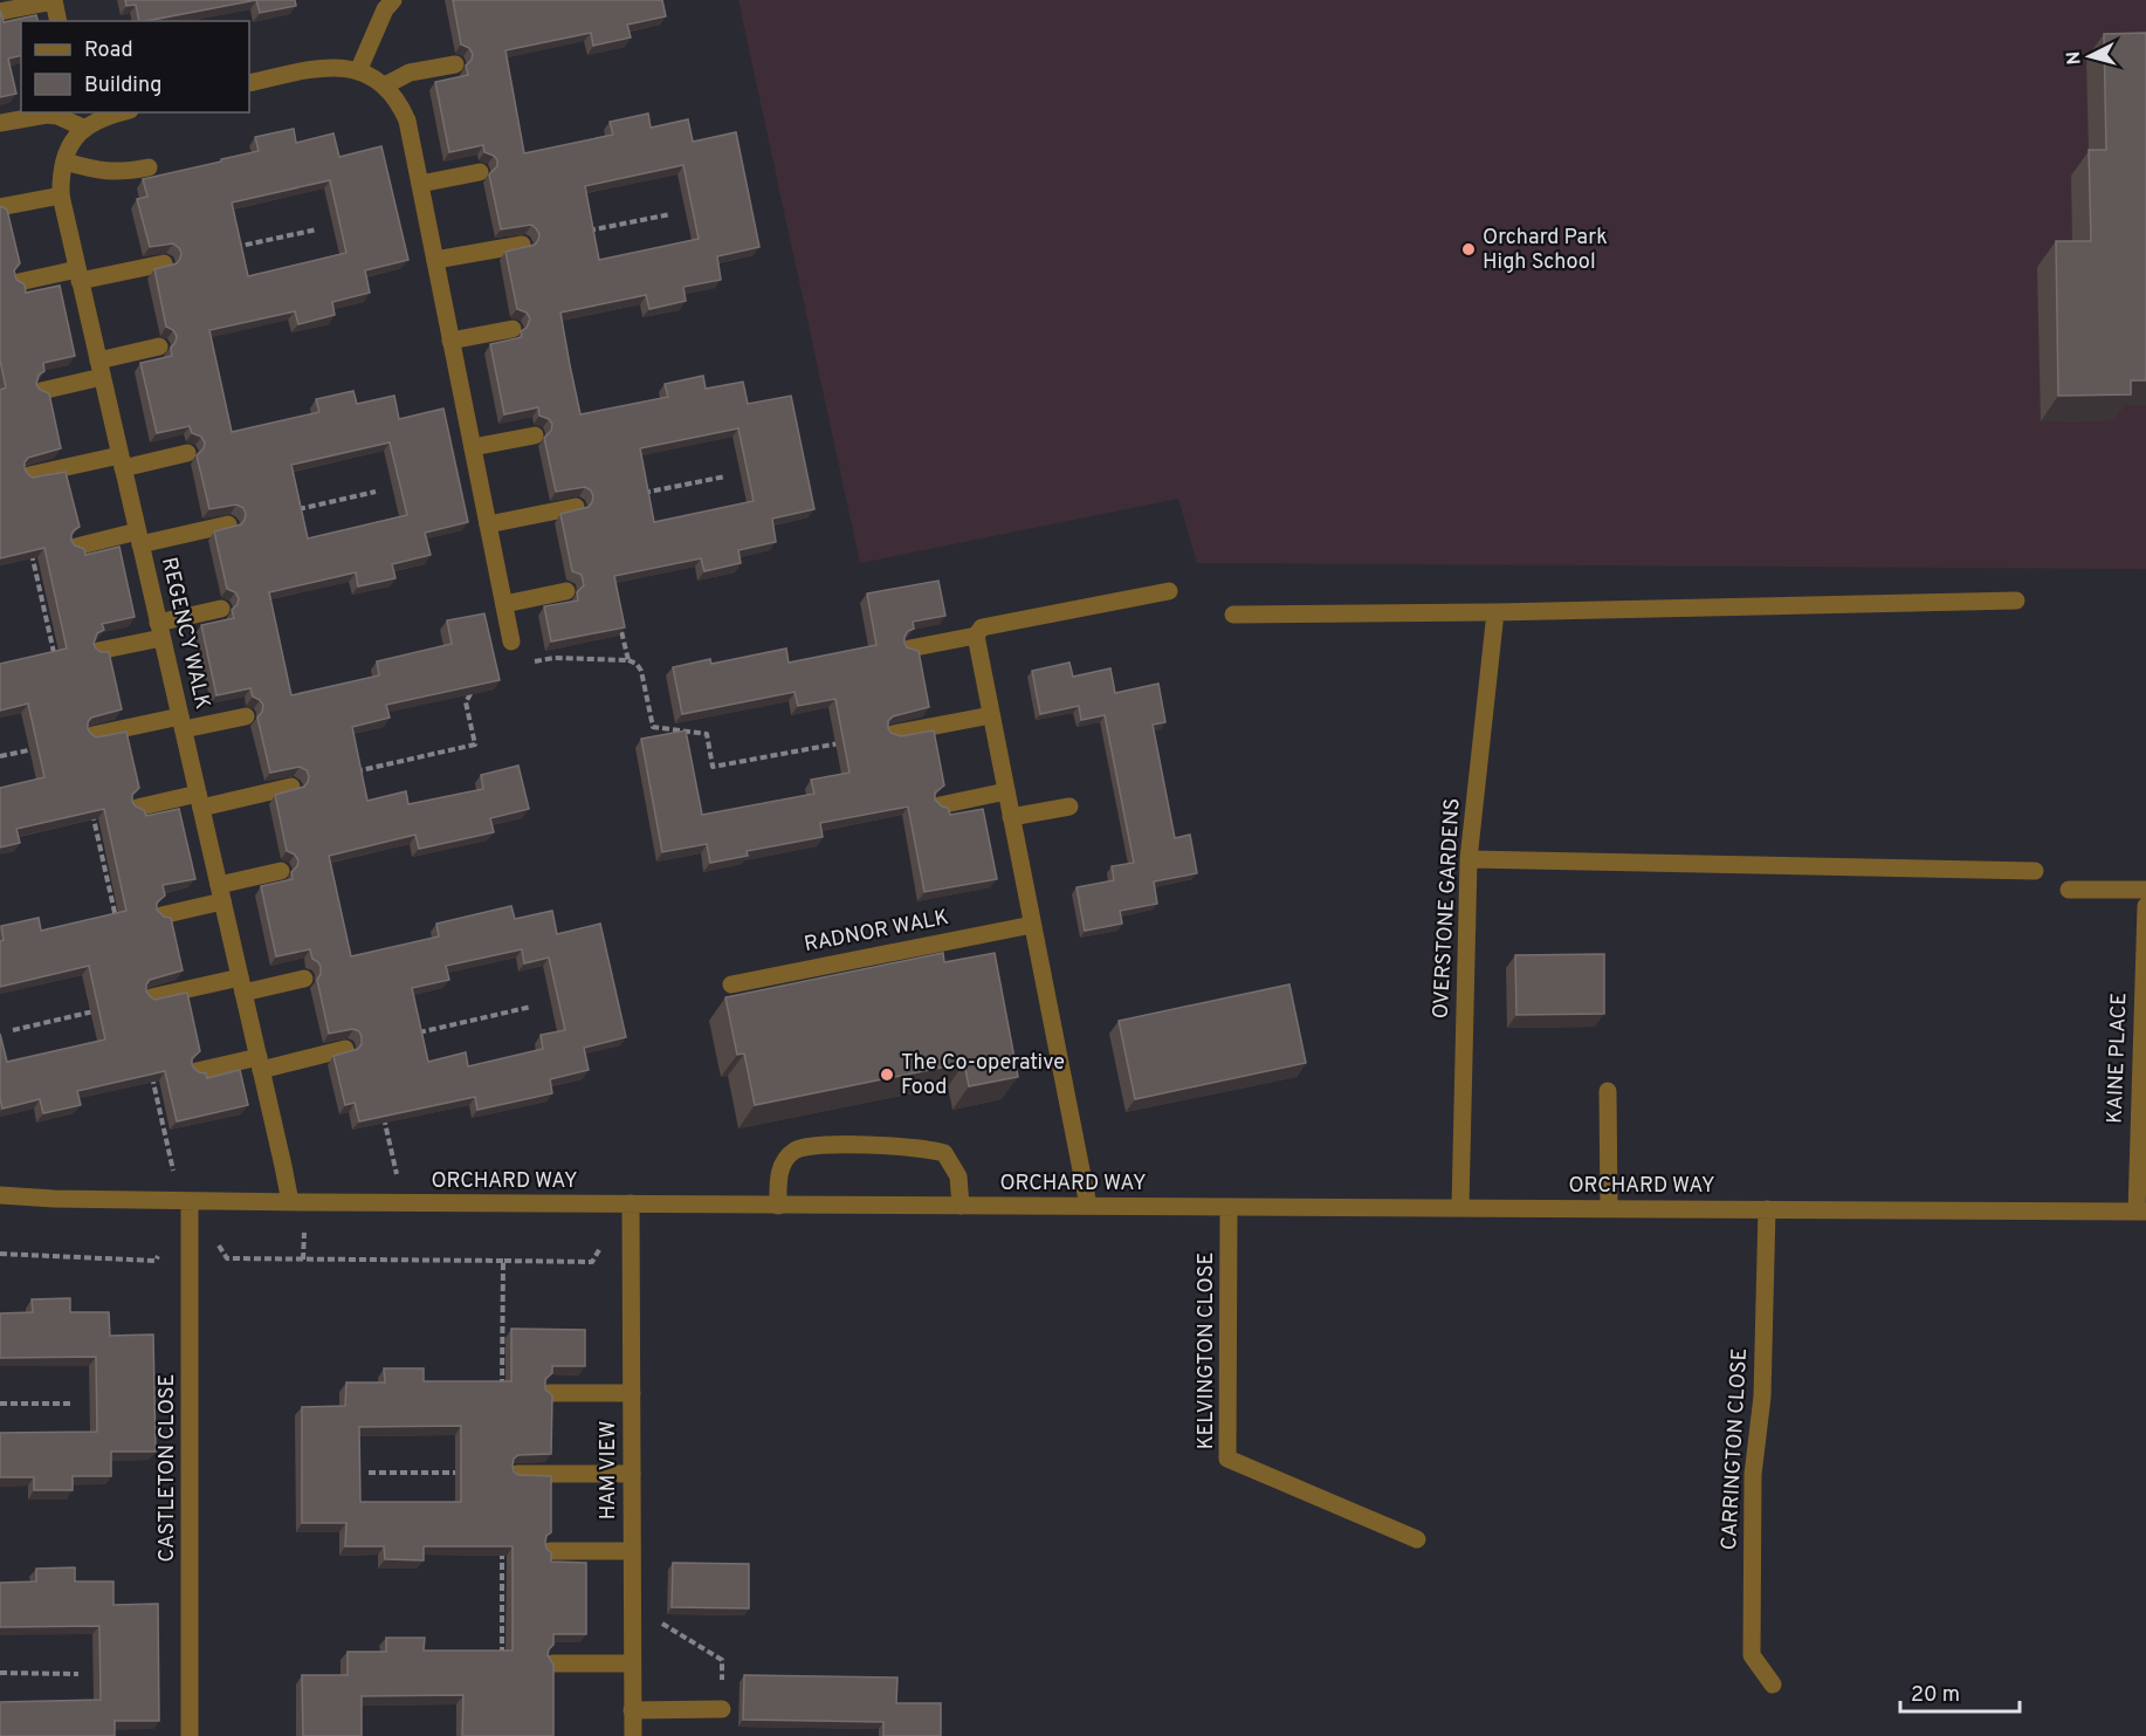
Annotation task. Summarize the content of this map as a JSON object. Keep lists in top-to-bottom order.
{
  "streets": {
    "street": [
      "REGENCY WALK",
      "OVERSTONE GARDENS",
      "RADNOR WALK",
      "KAINE PLACE",
      "ORCHARD WAY",
      "KELVINGTON CLOSE",
      "CARRINGTON CLOSE",
      "CASTLETON CLOSE",
      "HAM VIEW"
    ]
  },
  "crossings": [
    ["REGENCY WALK", "ORCHARD WAY"],
    ["OVERSTONE GARDENS", "ORCHARD WAY"],
    ["KAINE PLACE", "ORCHARD WAY"],
    ["ORCHARD WAY", "KELVINGTON CLOSE"],
    ["ORCHARD WAY", "CARRINGTON CLOSE"],
    ["ORCHARD WAY", "CASTLETON CLOSE"],
    ["ORCHARD WAY", "HAM VIEW"]
  ],
  "places": ["Orchard Park High School", "The Co-operative Food"],
  "legend": ["Road", "Building"],
  "scale_bar": "20 m",
  "north": "left"
}
